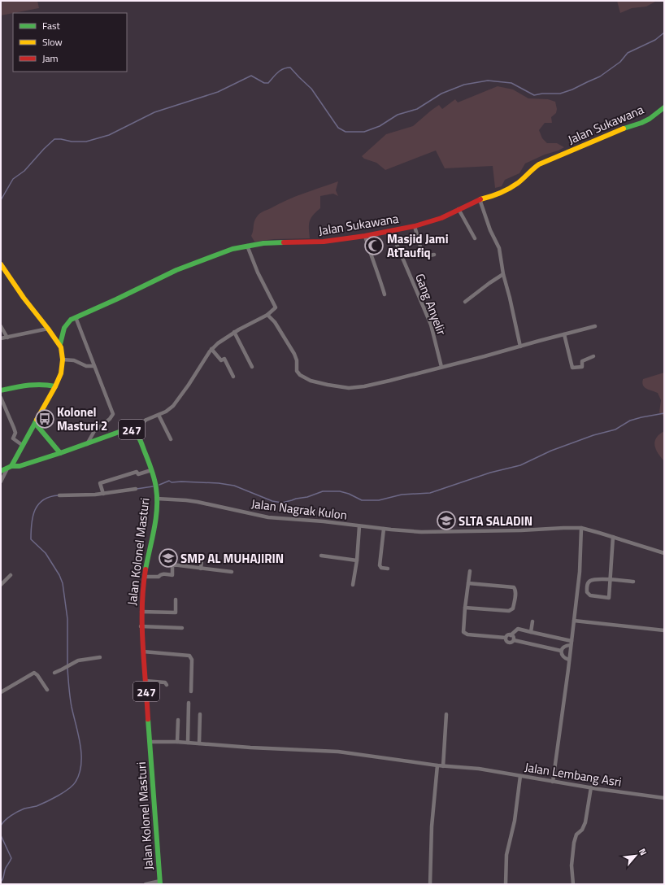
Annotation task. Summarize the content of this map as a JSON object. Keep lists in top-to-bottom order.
{
  "streets": {
    "main road": ["Jalan Sukawana", "247", "Jalan Kolonel Masturi"],
    "street": ["Gang Anyelir", "Jalan Nagrak Kulon", "Jalan Lembang Asri"]
  },
  "crossings": [
    ["Jalan Sukawana", "Gang Anyelir"],
    ["247", "Jalan Kolonel Masturi"],
    ["Jalan Nagrak Kulon", "Jalan Kolonel Masturi"],
    ["Jalan Kolonel Masturi", "Jalan Lembang Asri"]
  ],
  "places": {
    "mosque": ["Masjid Jami AtTaufiq"],
    "bus stop": ["Kolonel Masturi 2"],
    "school or university": ["SLTA SALADIN", "SMP AL MUHAJIRIN"]
  },
  "legend": ["Fast", "Slow", "Jam"],
  "north": "top right"
}
